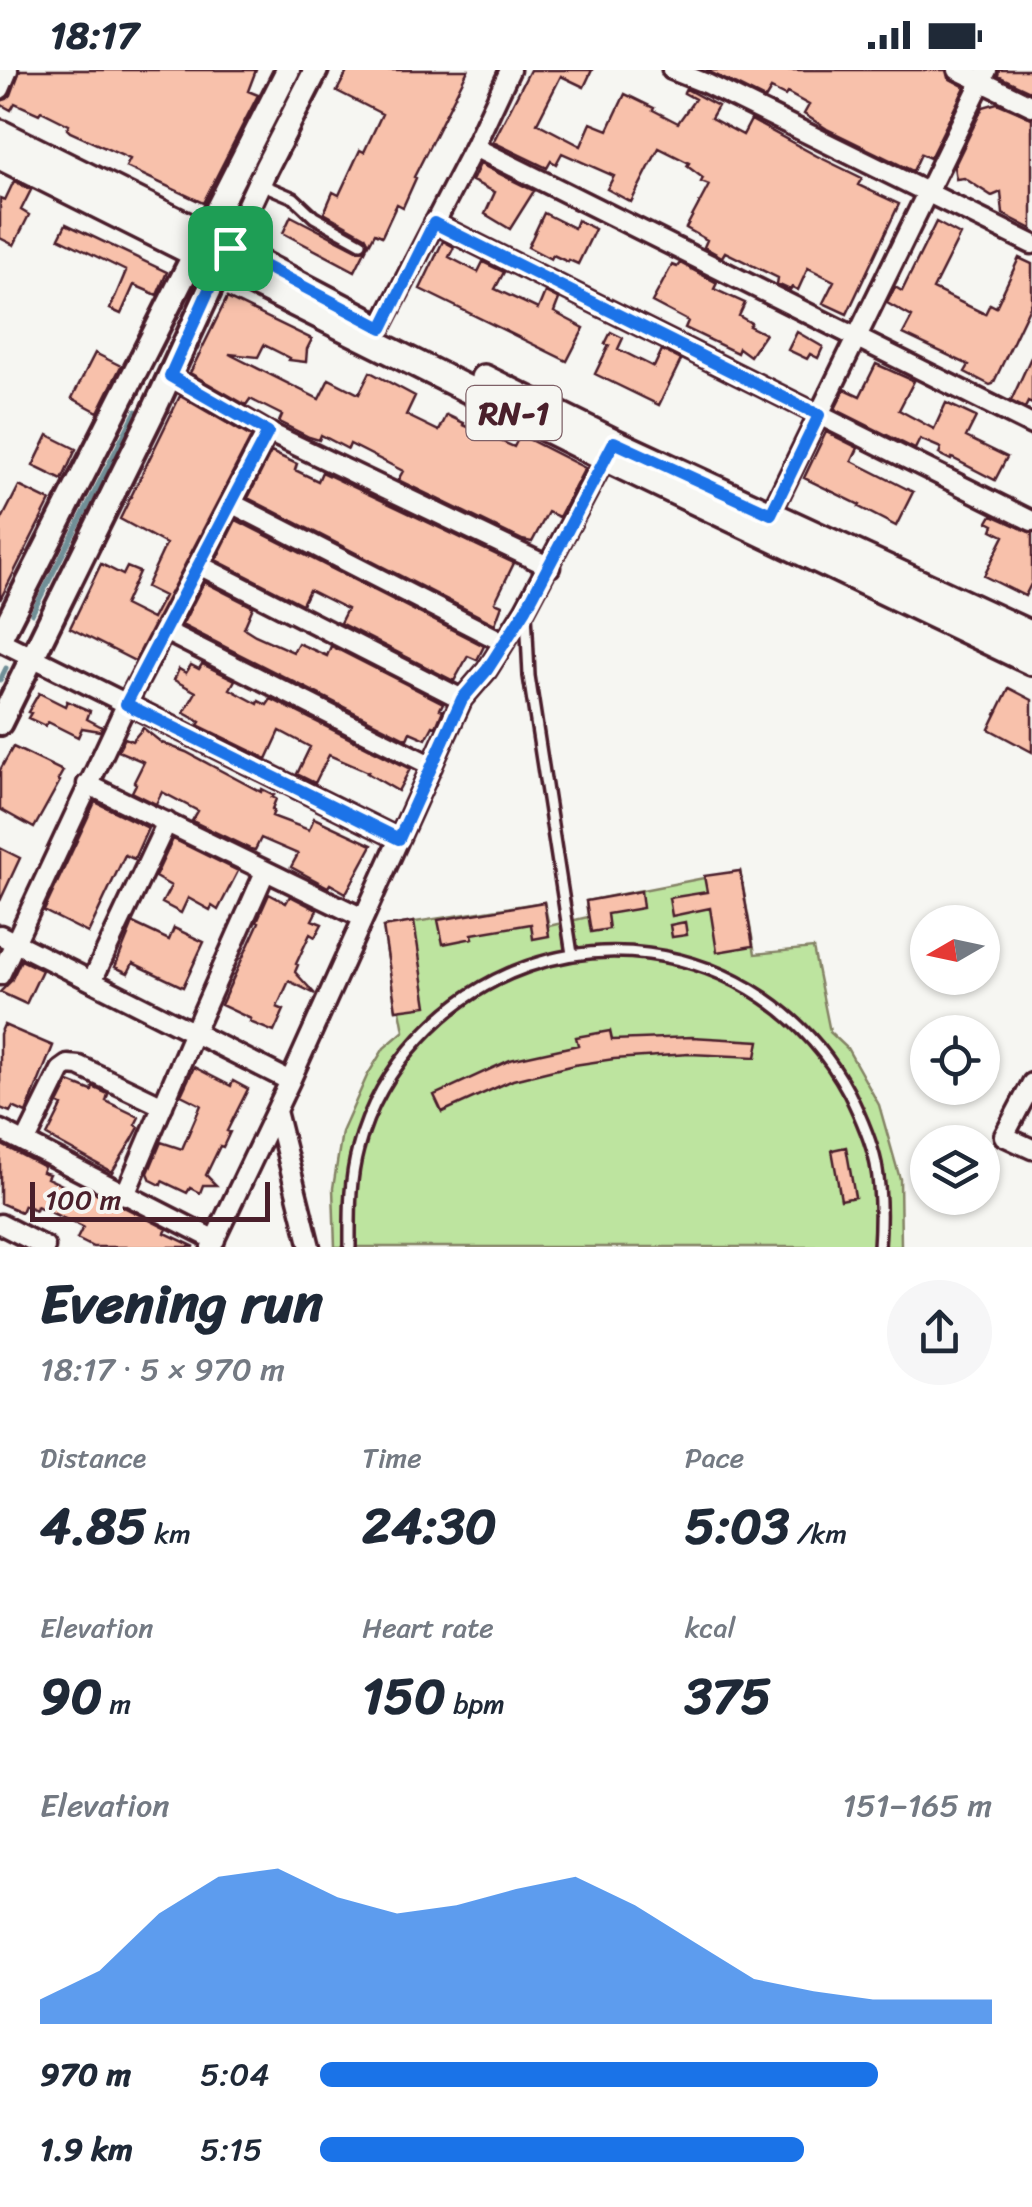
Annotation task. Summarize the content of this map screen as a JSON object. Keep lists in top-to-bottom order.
{
  "streets": {
    "main road": ["RN-1"]
  },
  "scale_bar": "100 m",
  "north": "left",
  "page": {
    "status": "18:17",
    "scale": "100 m",
    "heading": ["Evening run", "18:17 · 5 × 970 m"],
    "stats": [
      ["Distance", "4.85 km"],
      ["Time", "24:30"],
      ["Pace", "5:03 /km"],
      ["Elevation", "90 m"],
      ["Heart rate", "150 bpm"],
      ["kcal", "375"]
    ],
    "chart": ["Elevation", "151–165 m"],
    "list": [
      {
        "name": "970 m",
        "note": "5:04"
      },
      {
        "name": "1.9 km",
        "note": "5:15"
      }
    ]
  }
}
